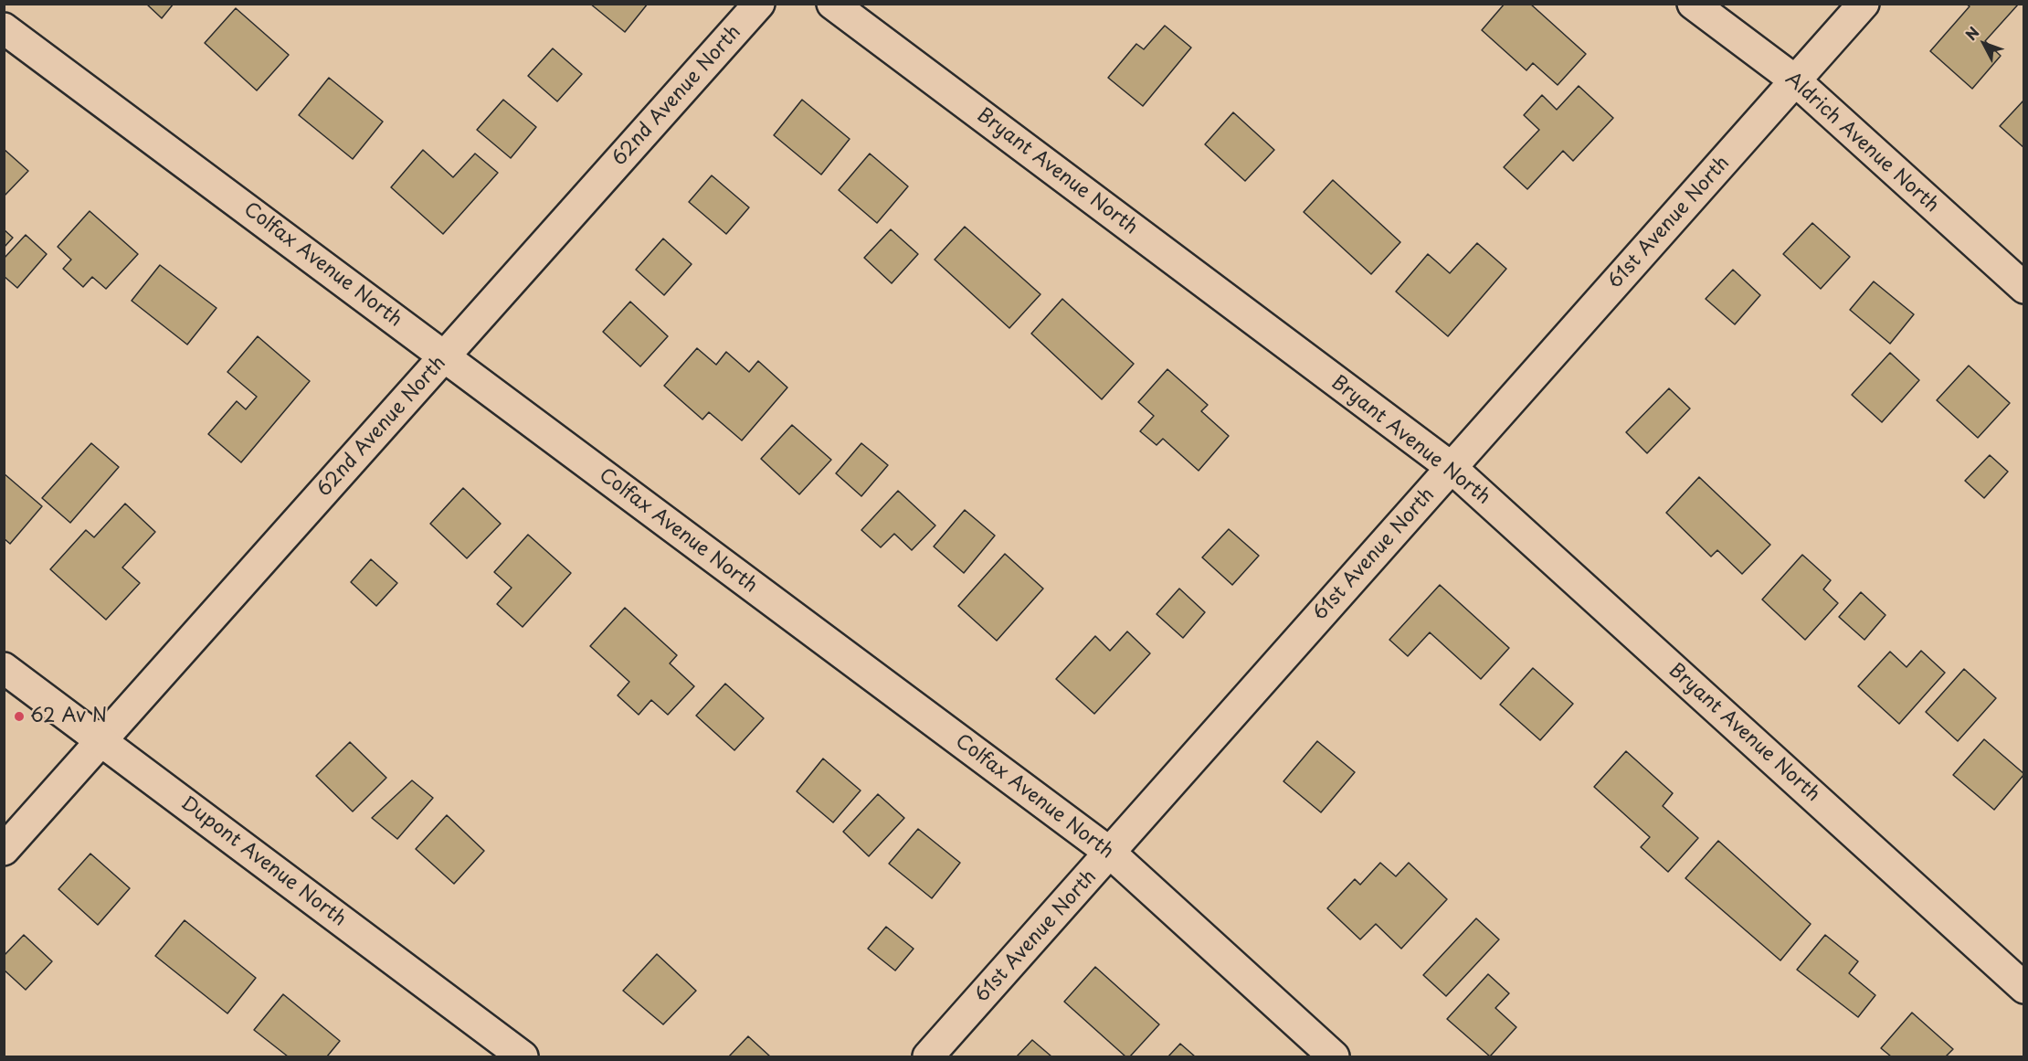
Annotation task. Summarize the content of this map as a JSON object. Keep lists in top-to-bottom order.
{
  "streets": {
    "street": [
      "62nd Avenue North",
      "Aldrich Avenue North",
      "Bryant Avenue North",
      "61st Avenue North",
      "Colfax Avenue North",
      "Dupont Avenue North"
    ]
  },
  "crossings": [
    ["62nd Avenue North", "Colfax Avenue North"],
    ["62nd Avenue North", "Dupont Avenue North"],
    ["Aldrich Avenue North", "61st Avenue North"],
    ["Bryant Avenue North", "61st Avenue North"],
    ["61st Avenue North", "Colfax Avenue North"]
  ],
  "places": ["62 Av N"],
  "north": "top left"
}
